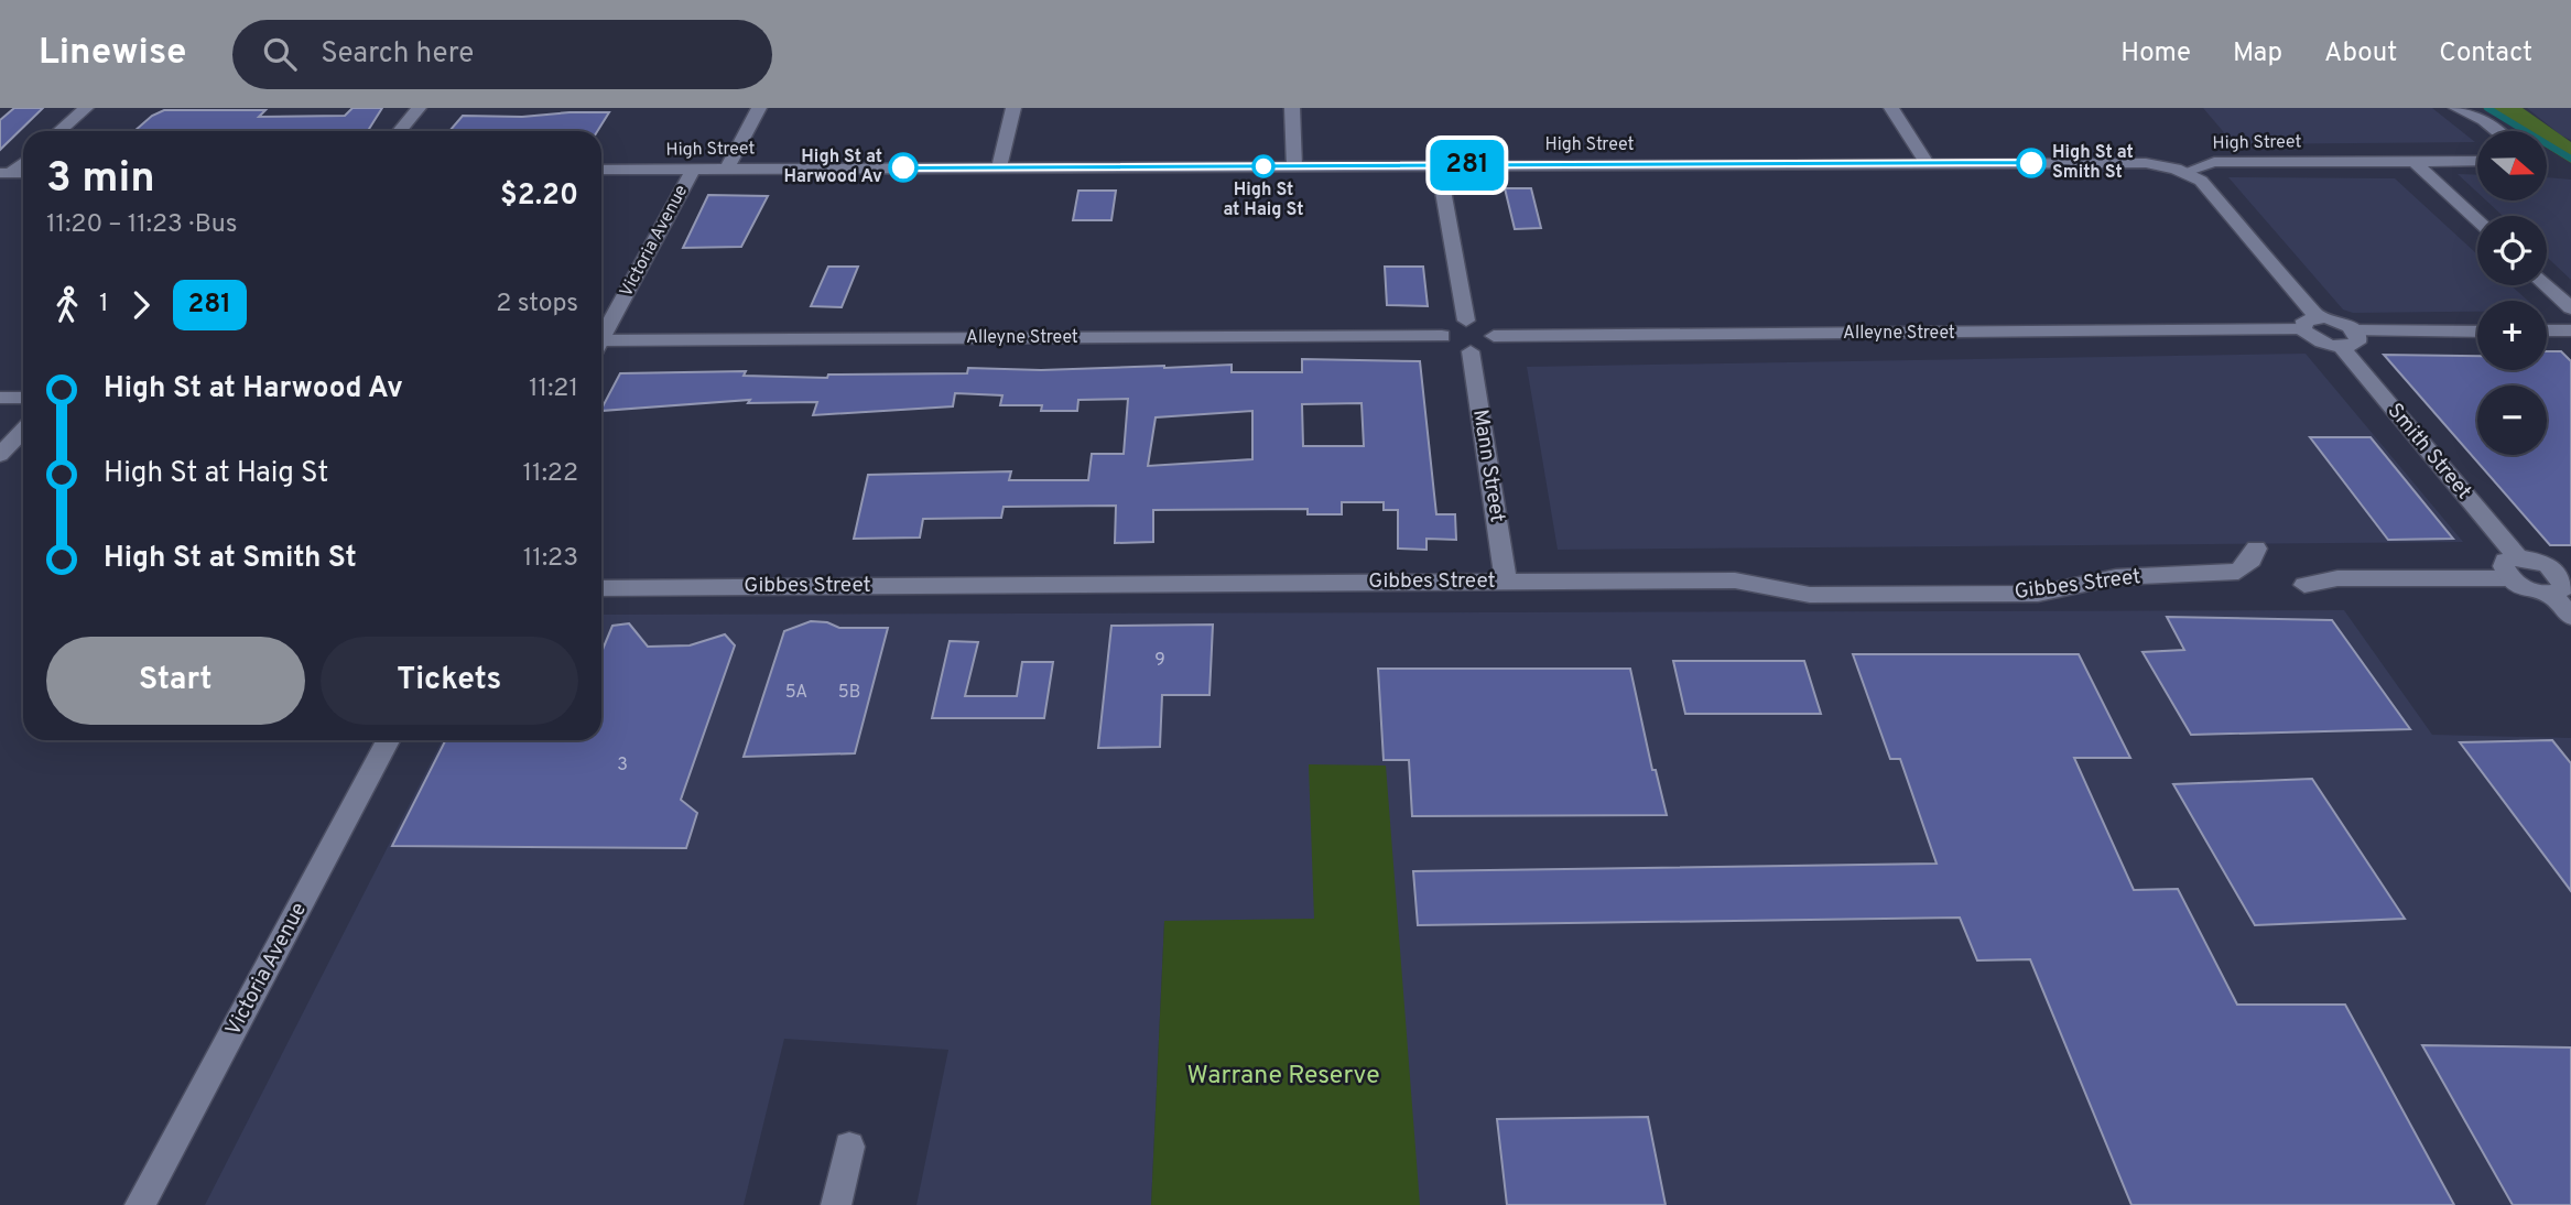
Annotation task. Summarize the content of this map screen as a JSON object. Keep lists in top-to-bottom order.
{
  "streets": {
    "street": [
      "High Street",
      "Victoria Avenue",
      "Alleyne Street",
      "Smith Street",
      "Mann Street",
      "Gibbes Street"
    ]
  },
  "crossings": [
    ["High Street", "Victoria Avenue"],
    ["Mann Street", "Gibbes Street"]
  ],
  "parks": ["Warrane Reserve"],
  "places": ["High St at Smith St", "High St at Haig St", "High St at Harwood Av"],
  "lines": ["bus line 281"],
  "house_numbers": [
    "9",
    "5A",
    "5B",
    "3"
  ],
  "north": "right",
  "page": {
    "header": "Linewise",
    "search": "Search here",
    "nav": [
      "Home",
      "Map",
      "About",
      "Contact"
    ],
    "on_map": "281",
    "map_buttons": ["+", "−"],
    "heading": ["3 min", "11:20 – 11:23 · Bus", "$2.20"],
    "legs": ["1", "281", "2 stops"],
    "list": [
      {
        "name": "High St at Harwood Av",
        "value": "11:21"
      },
      {
        "name": "High St at Haig St",
        "value": "11:22"
      },
      {
        "name": "High St at Smith St",
        "value": "11:23"
      }
    ],
    "buttons": ["Start", "Tickets"]
  }
}
